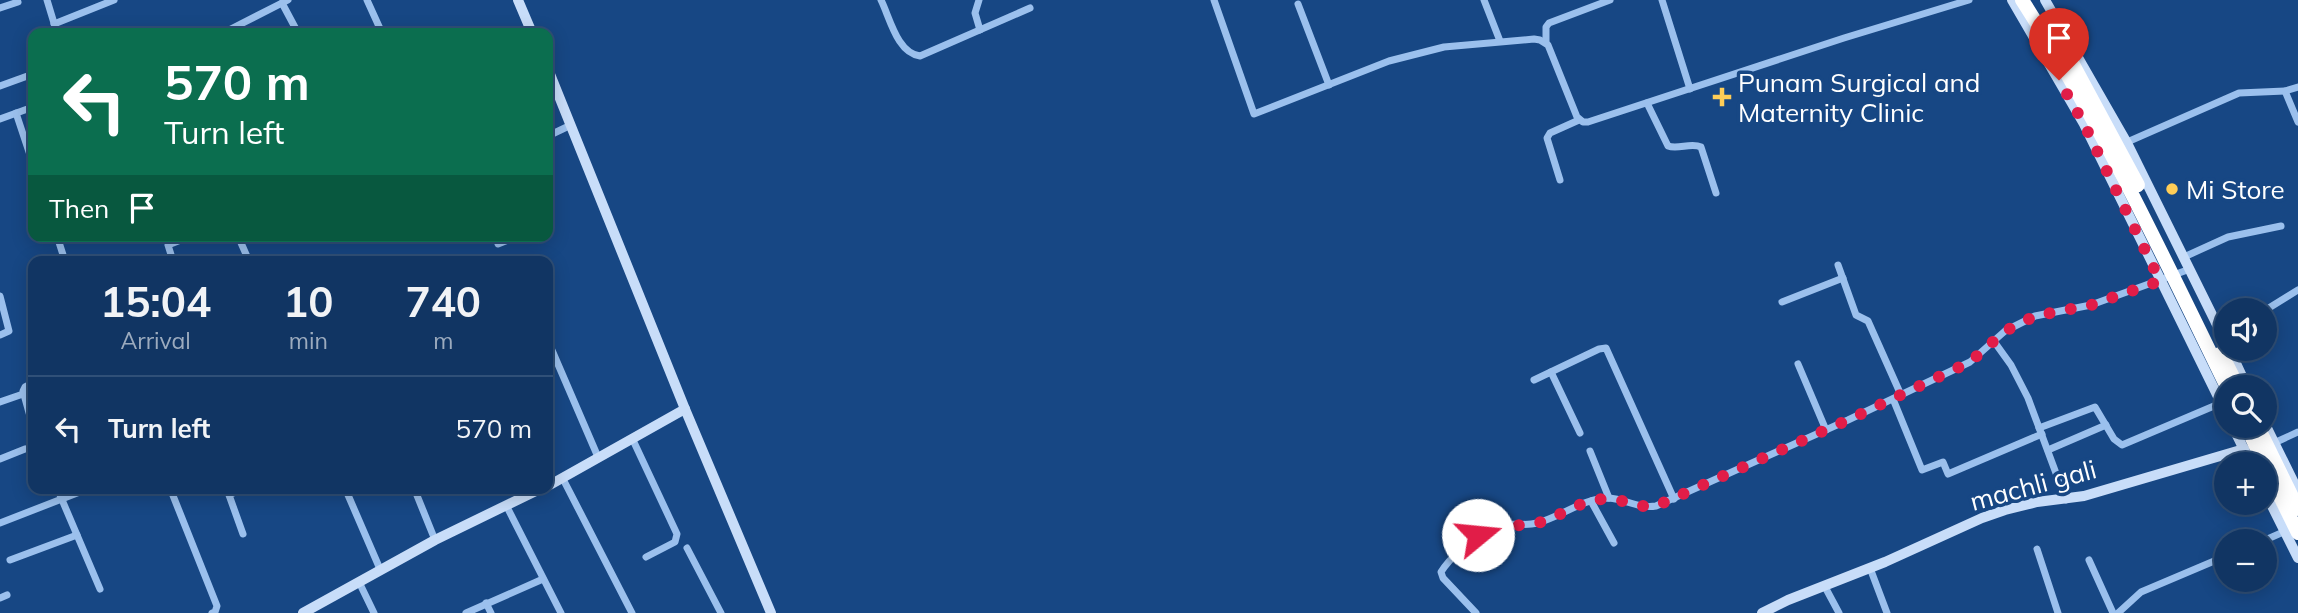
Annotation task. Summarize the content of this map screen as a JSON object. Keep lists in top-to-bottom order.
{
  "streets": {
    "street": ["machli gali"]
  },
  "places": {
    "health": ["Punam Surgical and Maternity Clinic"],
    "other": ["Mi Store"]
  },
  "page": {
    "turn": ["570 m", "Turn left"],
    "then": "Then",
    "eta": [
      "15:04",
      "Arrival",
      "10",
      "min",
      "740",
      "m"
    ],
    "map_buttons": ["+", "−"],
    "list": [
      {
        "name": "Turn left",
        "value": "570 m"
      }
    ]
  }
}
